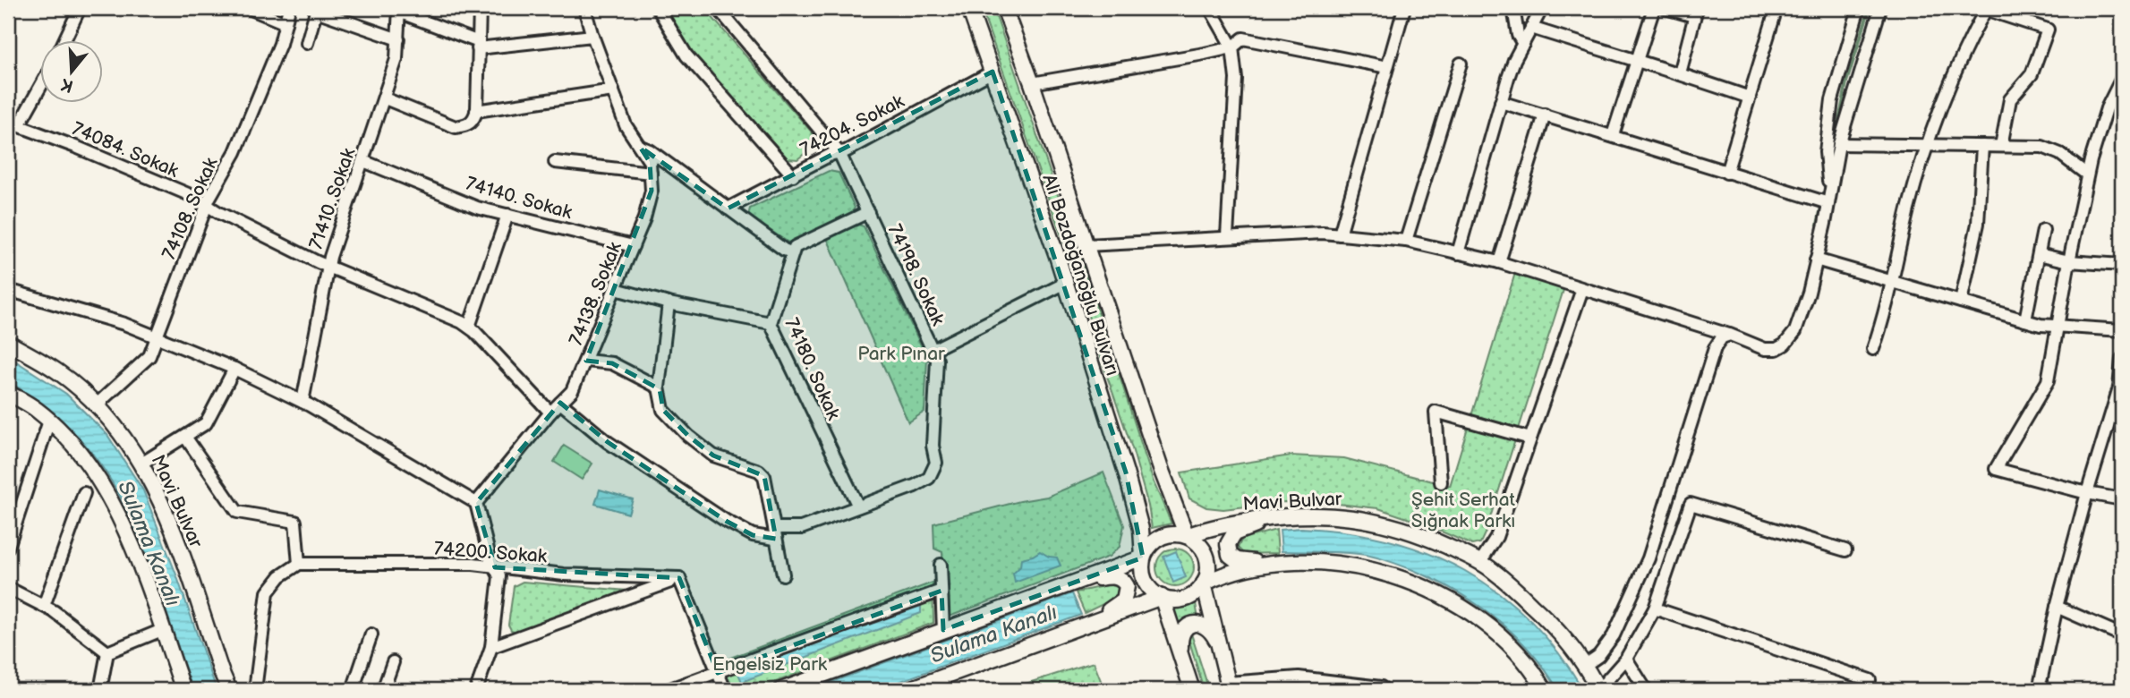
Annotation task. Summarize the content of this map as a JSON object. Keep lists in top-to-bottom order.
{
  "streets": {
    "main road": ["Ali Bozdoğanoğlu Bulvarı", "Mavi Bulvar"],
    "street": [
      "74204. Sokak",
      "74084. Sokak",
      "74140. Sokak",
      "71410. Sokak",
      "74108. Sokak",
      "74198. Sokak",
      "74138. Sokak",
      "74180. Sokak",
      "74200. Sokak"
    ]
  },
  "crossings": [
    ["74204. Sokak", "74198. Sokak"],
    ["74204. Sokak", "Ali Bozdoğanoğlu Bulvarı"],
    ["74084. Sokak", "71410. Sokak"],
    ["74084. Sokak", "74108. Sokak"],
    ["74140. Sokak", "71410. Sokak"],
    ["74140. Sokak", "74138. Sokak"],
    ["74108. Sokak", "Mavi Bulvar"],
    ["74198. Sokak", "74138. Sokak"],
    ["74198. Sokak", "74180. Sokak"],
    ["Ali Bozdoğanoğlu Bulvarı", "Mavi Bulvar"]
  ],
  "water": ["Sulama Kanalı"],
  "parks": ["Park Pınar", "Şehit Serhat Sığnak Parkı", "Engelsiz Park"],
  "north": "bottom"
}
